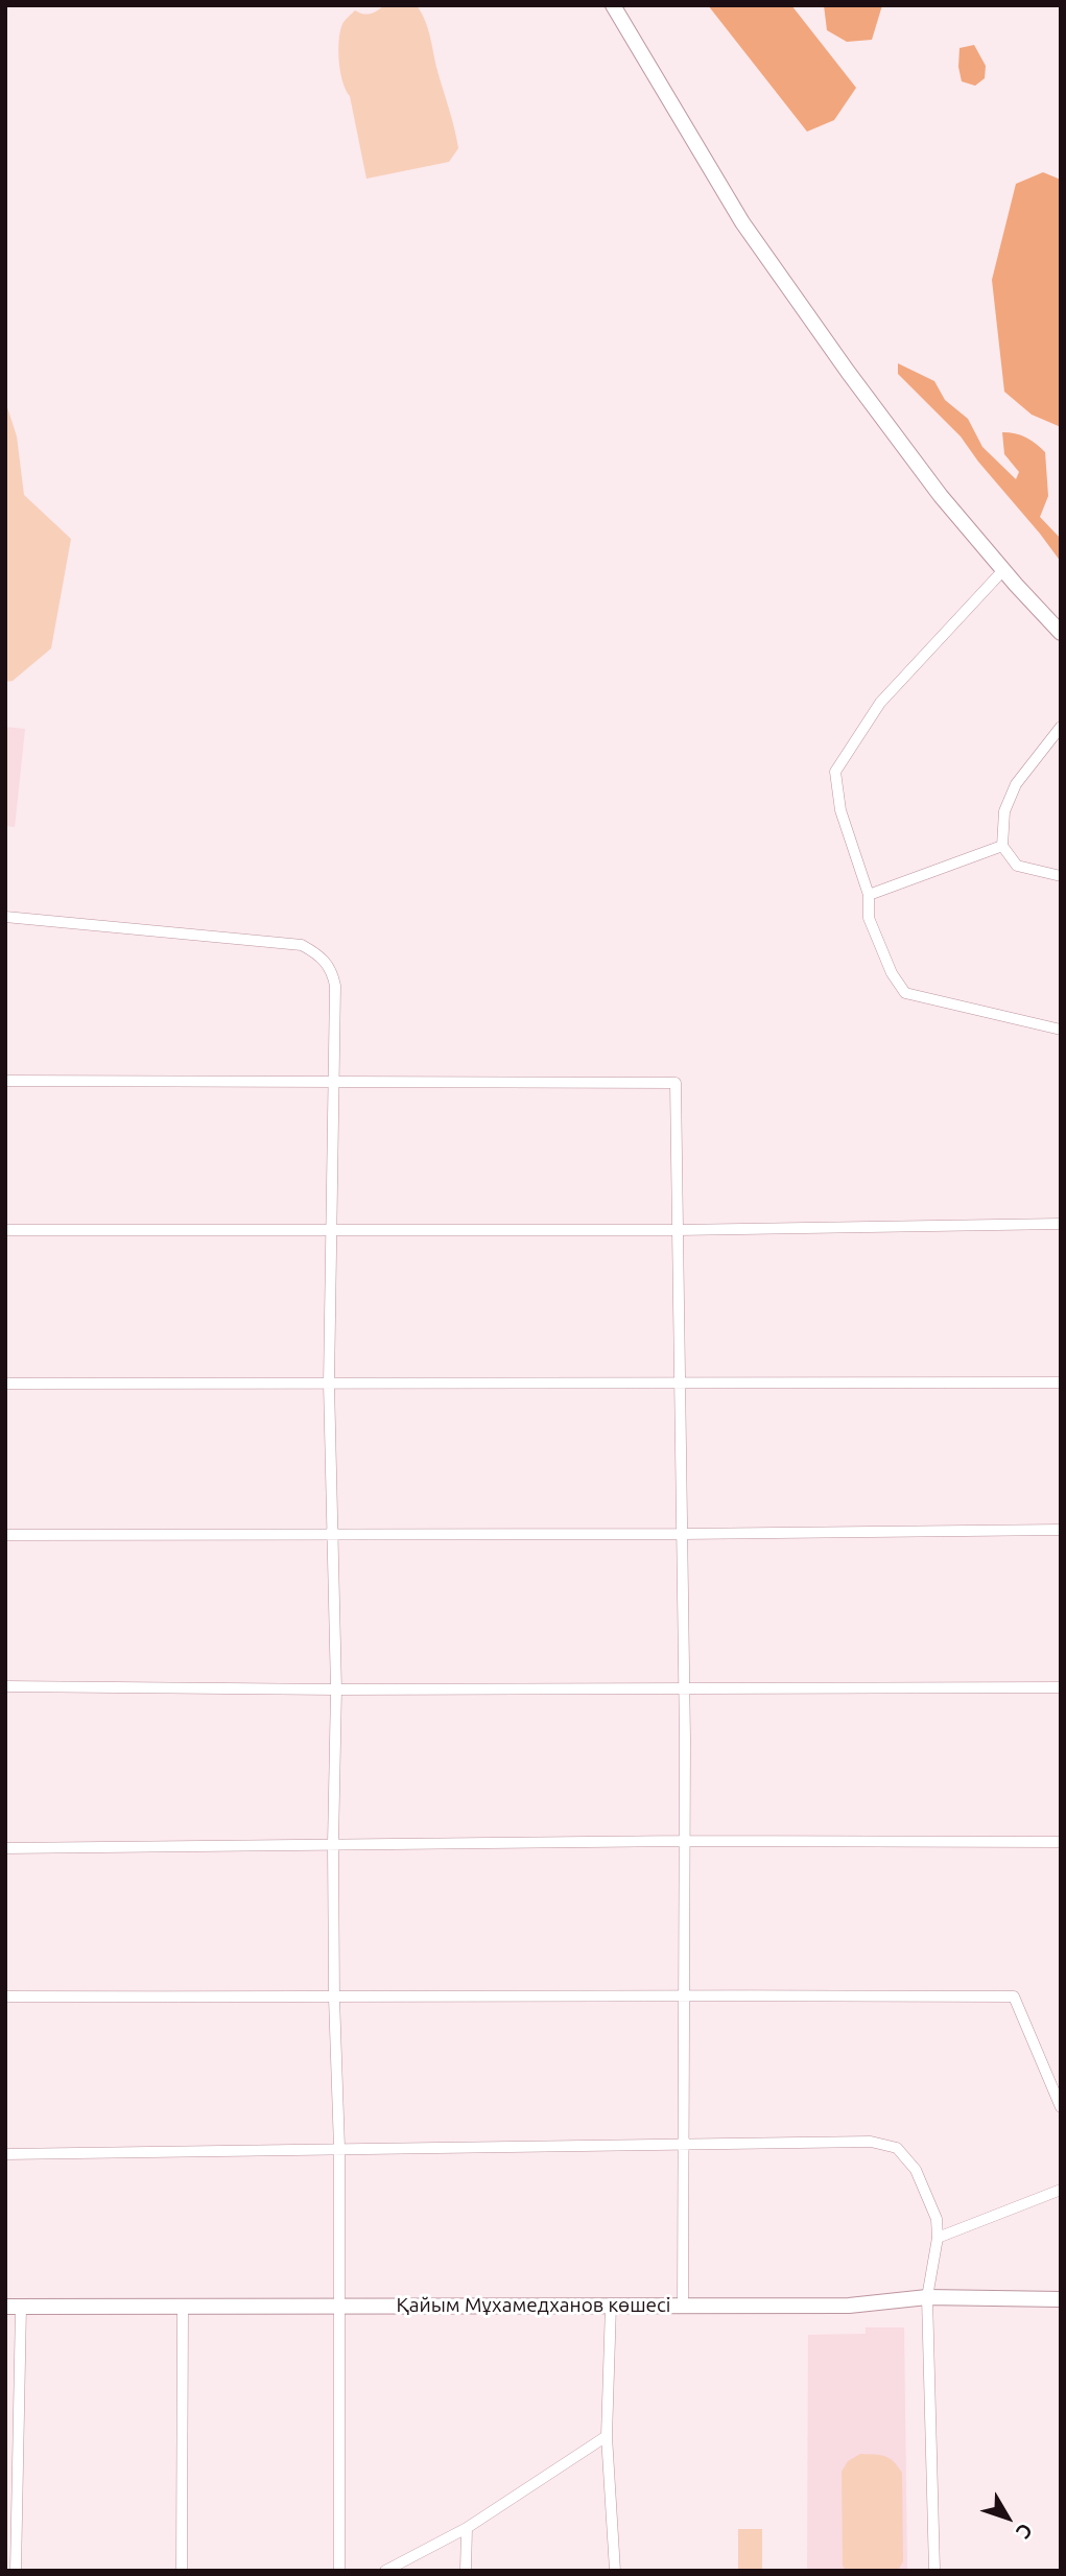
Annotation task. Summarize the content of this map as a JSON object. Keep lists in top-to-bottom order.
{
  "streets": {
    "street": ["Қайым Мұхамедханов көшесі"]
  },
  "north": "bottom right"
}
